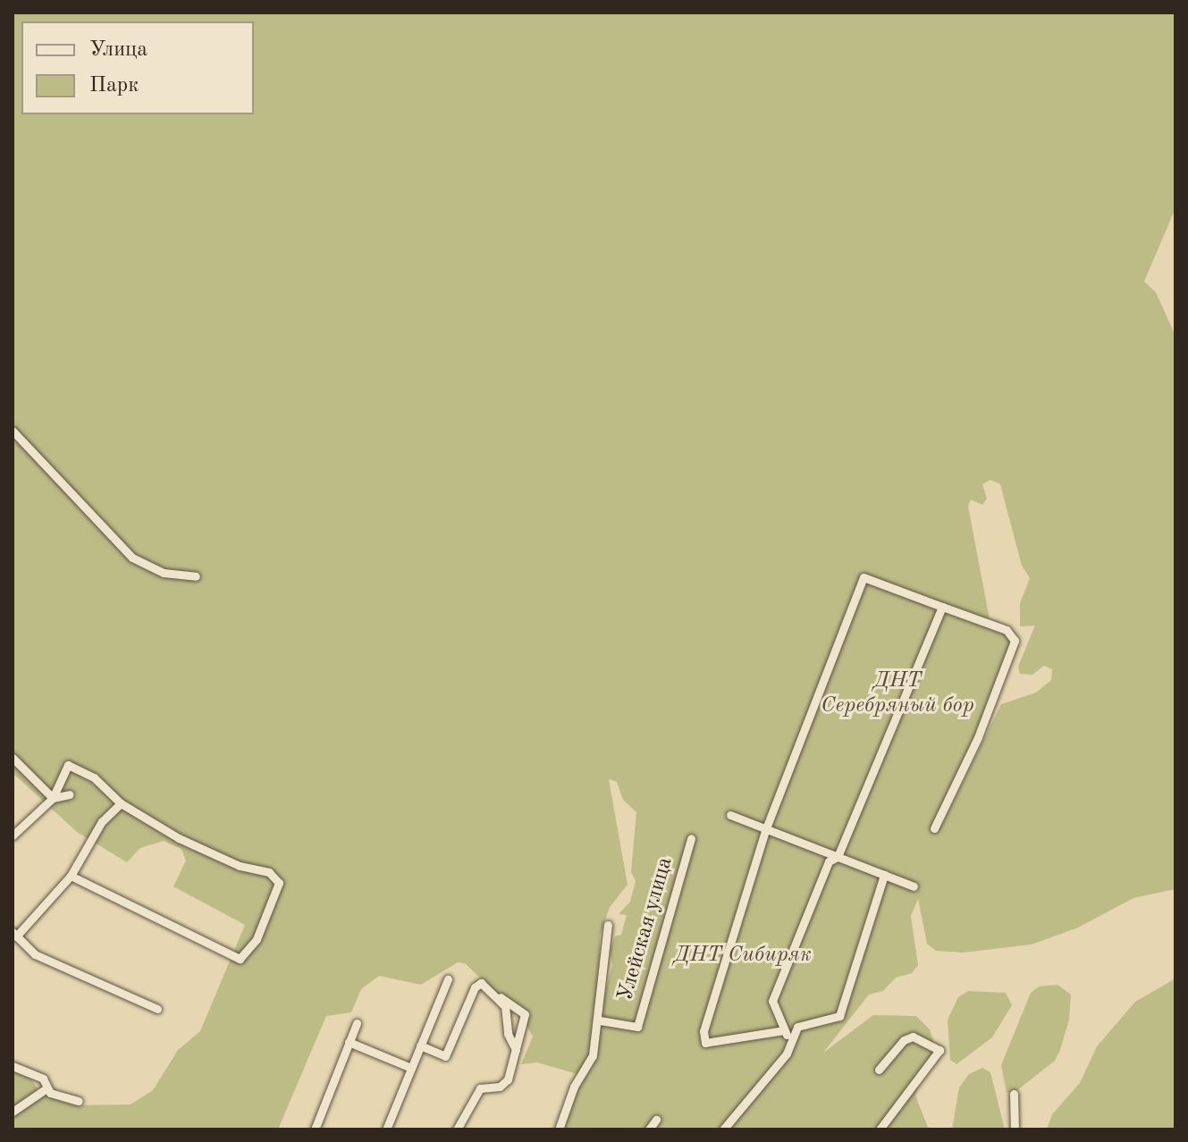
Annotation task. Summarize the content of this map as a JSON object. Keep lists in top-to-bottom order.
{
  "streets": {
    "street": ["Улейская улица"]
  },
  "parks": ["ДНТ Серебряный бор", "ДНТ Сибиряк"],
  "legend": ["Улица", "Парк"]
}
